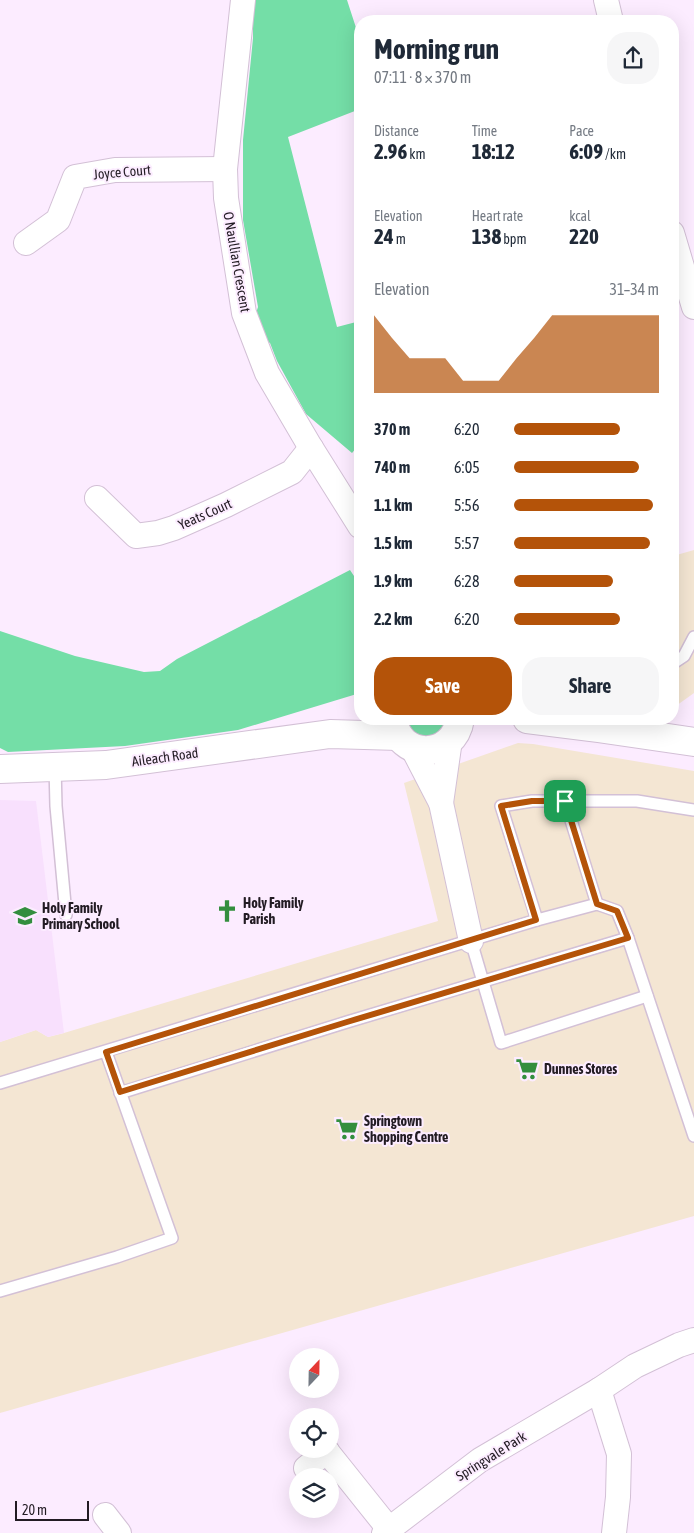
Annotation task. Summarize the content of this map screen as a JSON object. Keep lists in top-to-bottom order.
{
  "streets": {
    "street": [
      "Joyce Court",
      "O Naullian Crescent",
      "Yeats Court",
      "Aileach Road",
      "Springvale Park"
    ]
  },
  "crossings": [
    ["Joyce Court", "O Naullian Crescent"],
    ["O Naullian Crescent", "Yeats Court"]
  ],
  "places": {
    "church": ["Holy Family Parish"],
    "school or university": ["Holy Family Primary School"],
    "supermarket": ["Dunnes Stores", "Springtown Shopping Centre"]
  },
  "scale_bar": "20 m",
  "north": "top",
  "page": {
    "heading": ["Morning run", "07:11 · 8 × 370 m"],
    "stats": [
      ["Distance", "2.96 km"],
      ["Time", "18:12"],
      ["Pace", "6:09 /km"],
      ["Elevation", "24 m"],
      ["Heart rate", "138 bpm"],
      ["kcal", "220"]
    ],
    "chart": ["Elevation", "31–34 m"],
    "list": [
      {
        "name": "370 m",
        "note": "6:20"
      },
      {
        "name": "740 m",
        "note": "6:05"
      },
      {
        "name": "1.1 km",
        "note": "5:56"
      },
      {
        "name": "1.5 km",
        "note": "5:57"
      },
      {
        "name": "1.9 km",
        "note": "6:28"
      },
      {
        "name": "2.2 km",
        "note": "6:20"
      }
    ],
    "buttons": ["Save", "Share"],
    "scale": "20 m"
  }
}
